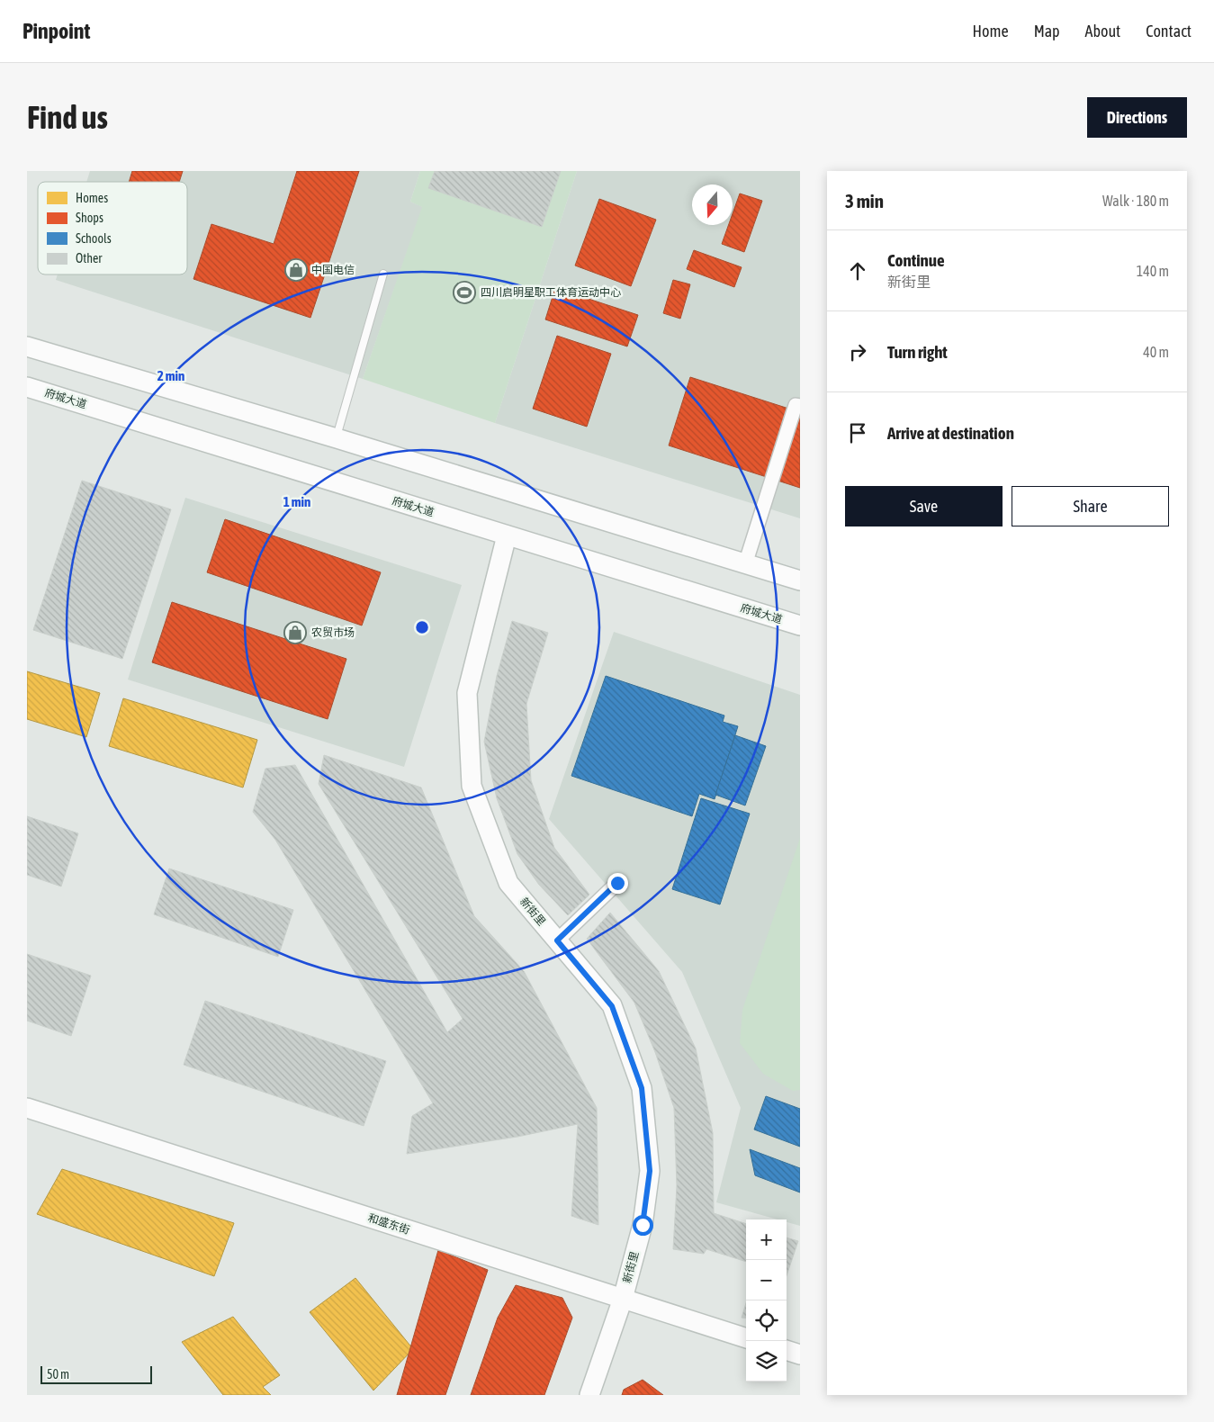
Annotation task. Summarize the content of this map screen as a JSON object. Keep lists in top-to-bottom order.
{
  "streets": {
    "street": ["府城大道", "新街里", "和盛东街"]
  },
  "crossings": [
    ["府城大道", "新街里"],
    ["新街里", "和盛东街"]
  ],
  "places": {
    "shop": ["中国电信", "农贸市场"],
    "sports": ["四川启明星职工体育运动中心"]
  },
  "legend": [
    "Homes",
    "Shops",
    "Schools",
    "Other"
  ],
  "scale_bar": "50 m",
  "north": "bottom",
  "page": {
    "header": "Pinpoint",
    "nav": [
      "Home",
      "Map",
      "About",
      "Contact"
    ],
    "buttons": [
      "Directions",
      ["Save", "Share"]
    ],
    "title": "Find us",
    "heading": ["3 min", "Walk · 180 m"],
    "list": [
      ["Continue", "新街里", "140 m"],
      ["Turn right", "40 m"],
      "Arrive at destination"
    ],
    "map_buttons": ["+", "−"],
    "scale": "50 m"
  },
  "rings": ["2 min", "1 min"]
}
